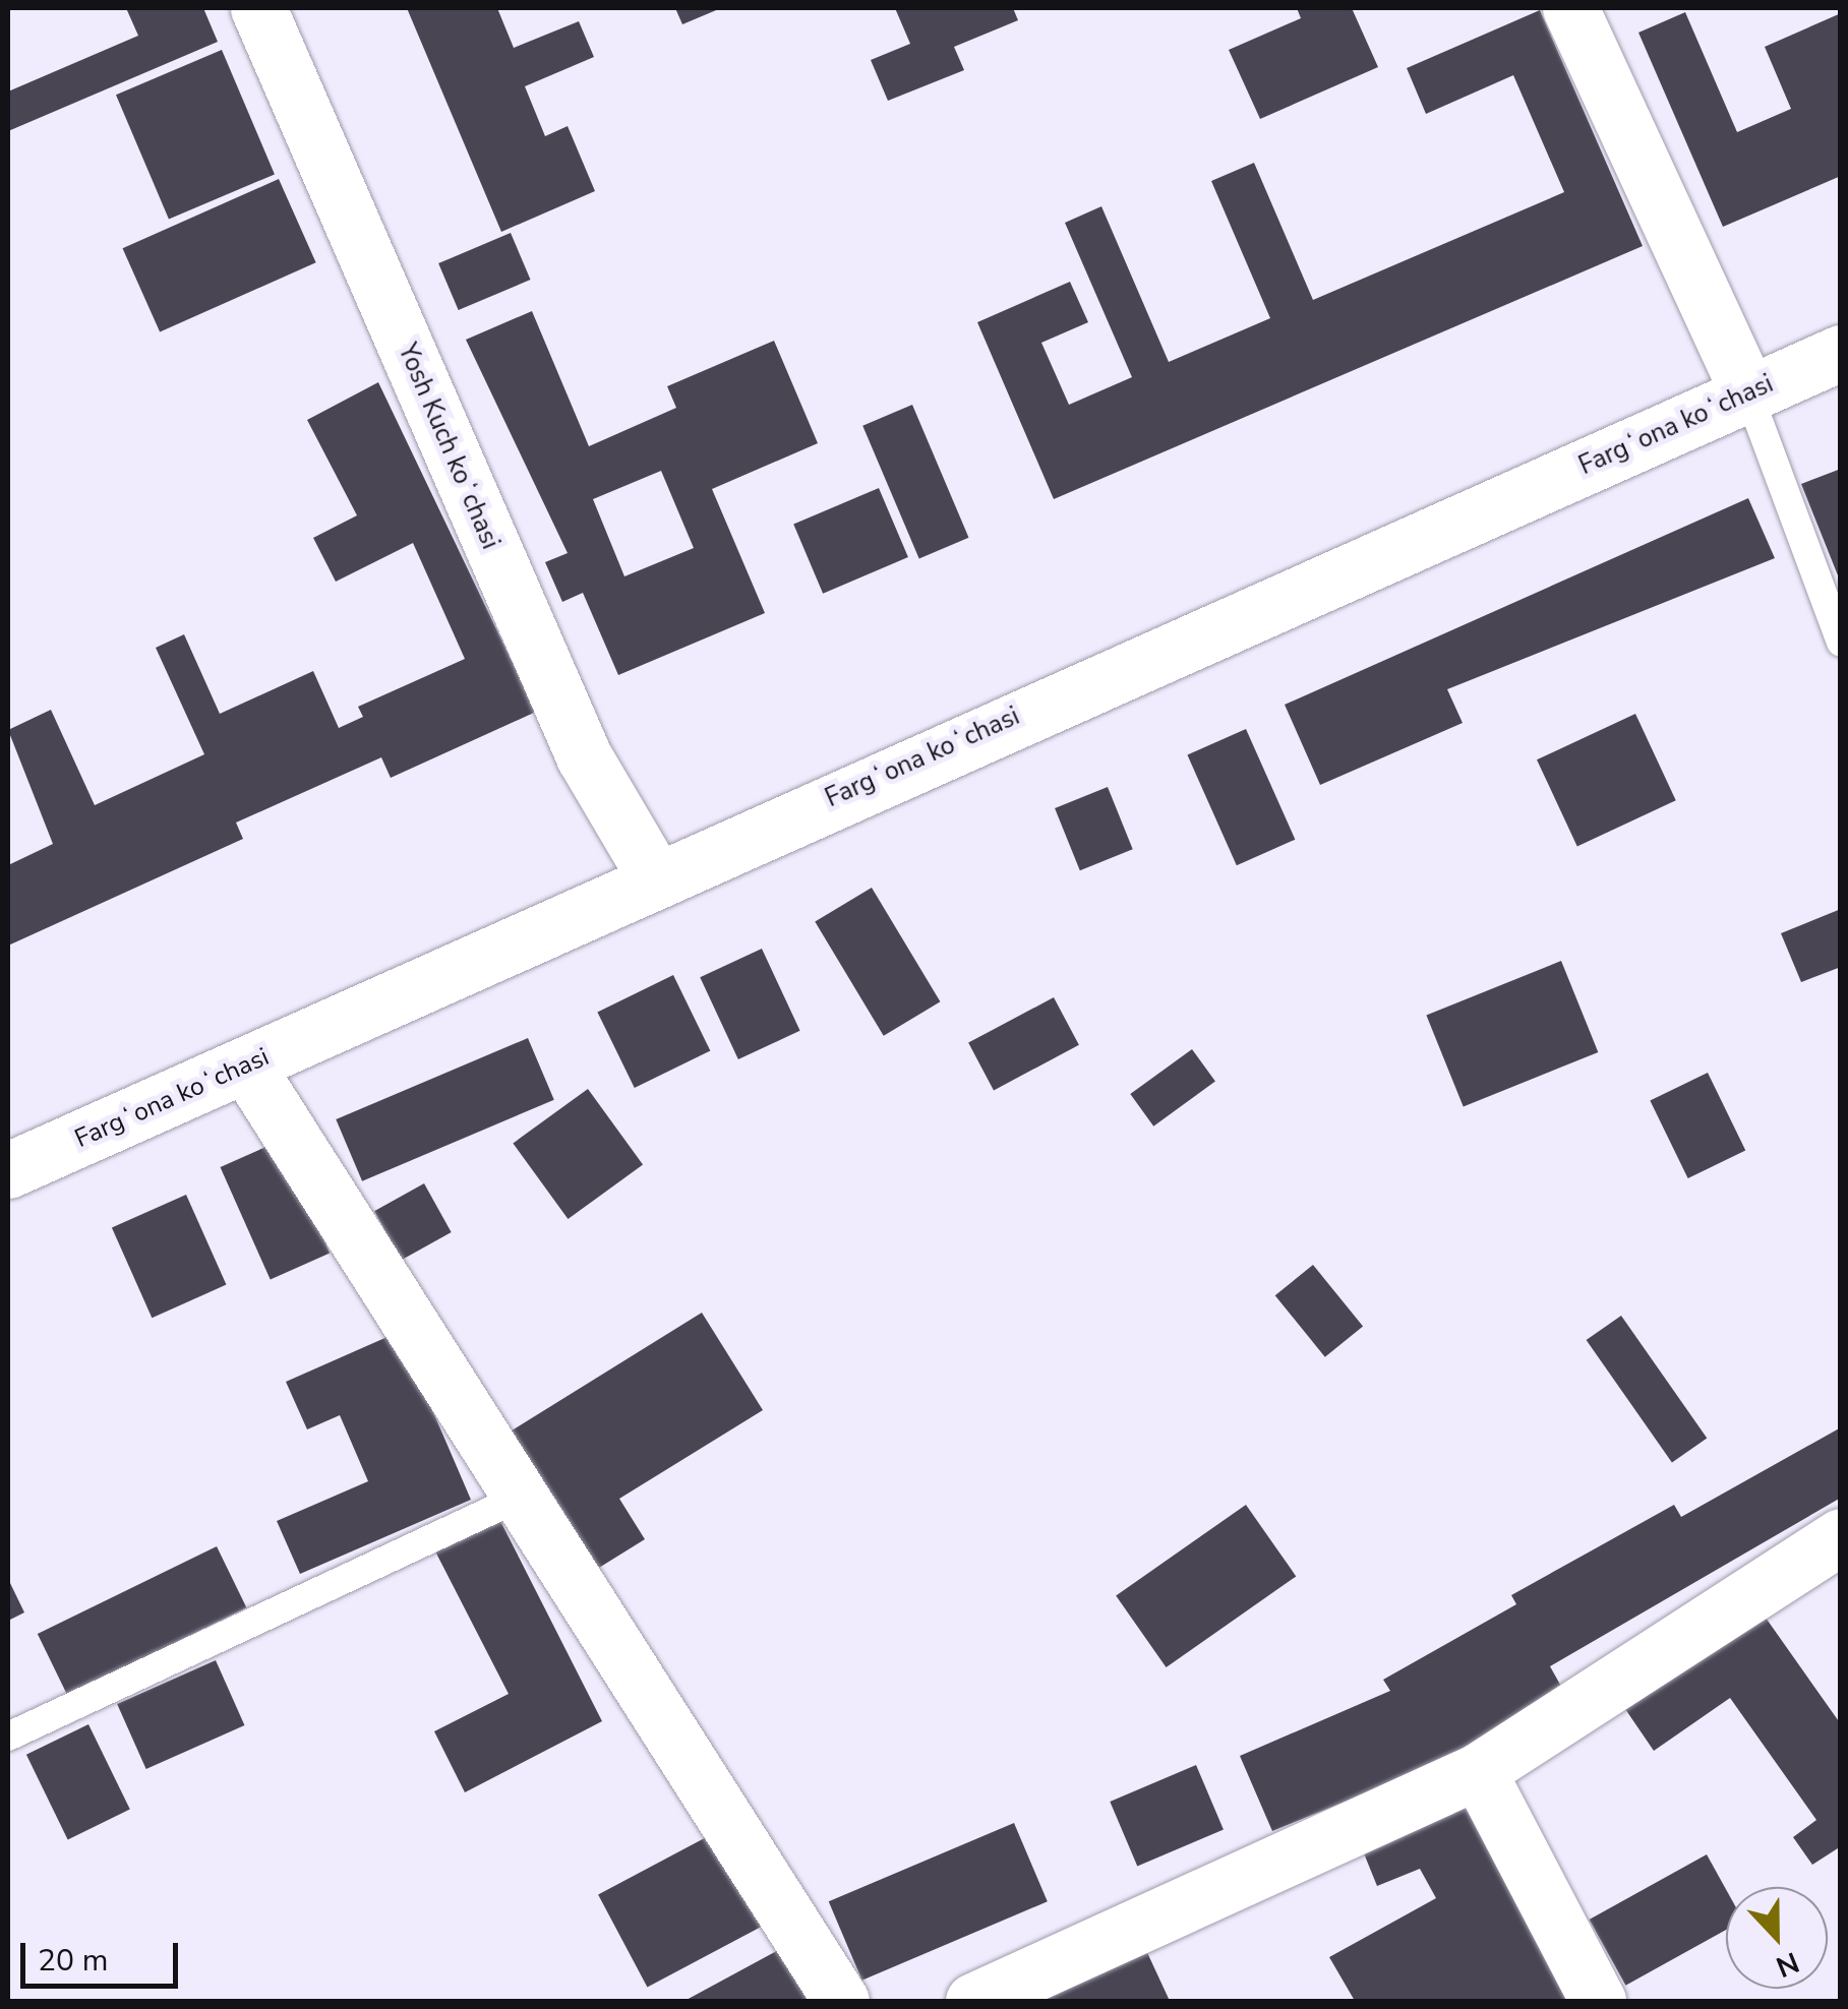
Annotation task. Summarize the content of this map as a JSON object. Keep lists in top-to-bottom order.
{
  "streets": {
    "street": ["Fargʻona koʻchasi", "Yosh Kuch koʻchasi"]
  },
  "crossings": [
    ["Fargʻona koʻchasi", "Yosh Kuch koʻchasi"]
  ],
  "scale_bar": "20 m",
  "north": "bottom"
}
